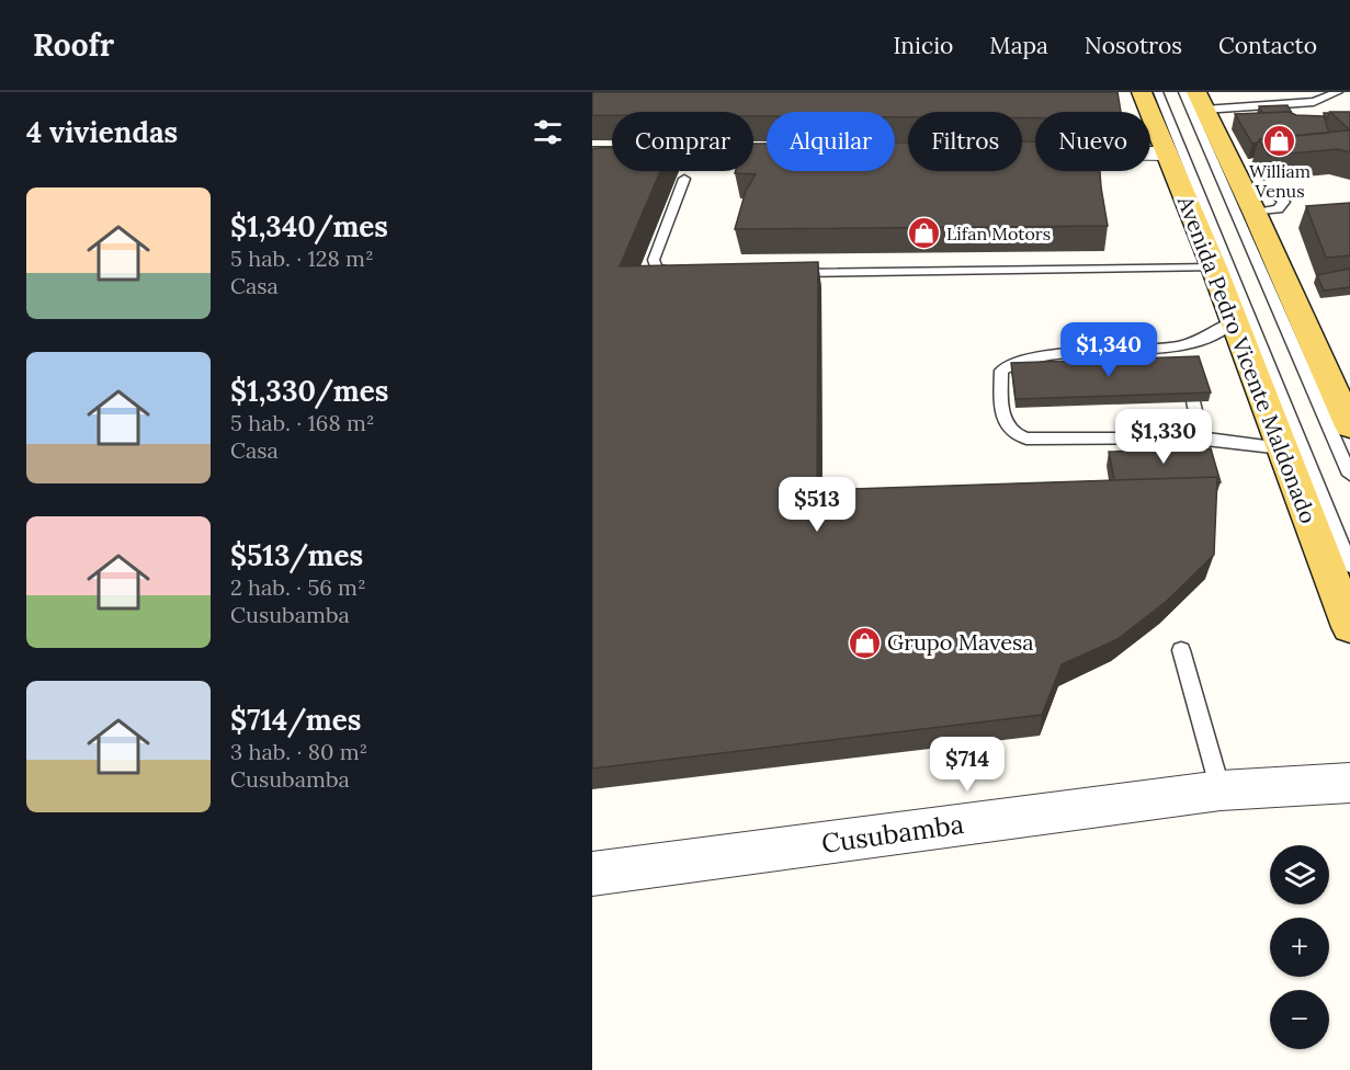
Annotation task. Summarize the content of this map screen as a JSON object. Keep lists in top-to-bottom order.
{
  "streets": {
    "main road": ["Avenida Pedro Vicente Maldonado"],
    "street": ["Cusubamba"]
  },
  "places": {
    "shop": ["William Venus", "Lifan Motors", "Grupo Mavesa"]
  },
  "page": {
    "header": "Roofr",
    "nav": [
      "Inicio",
      "Mapa",
      "Nosotros",
      "Contacto"
    ],
    "heading": "4 viviendas",
    "chip": [
      "Comprar",
      "Alquilar",
      "Filtros",
      "Nuevo"
    ],
    "list": [
      {
        "name": "$1,340/mes",
        "note": "5 hab. · 128 m² · Casa"
      },
      {
        "name": "$1,330/mes",
        "note": "5 hab. · 168 m² · Casa"
      },
      {
        "name": "$513/mes",
        "note": "2 hab. · 56 m² · Cusubamba"
      },
      {
        "name": "$714/mes",
        "note": "3 hab. · 80 m² · Cusubamba"
      }
    ],
    "price": [
      "$1,340",
      "$1,330",
      "$513",
      "$714"
    ],
    "map_buttons": ["+", "−"]
  }
}
